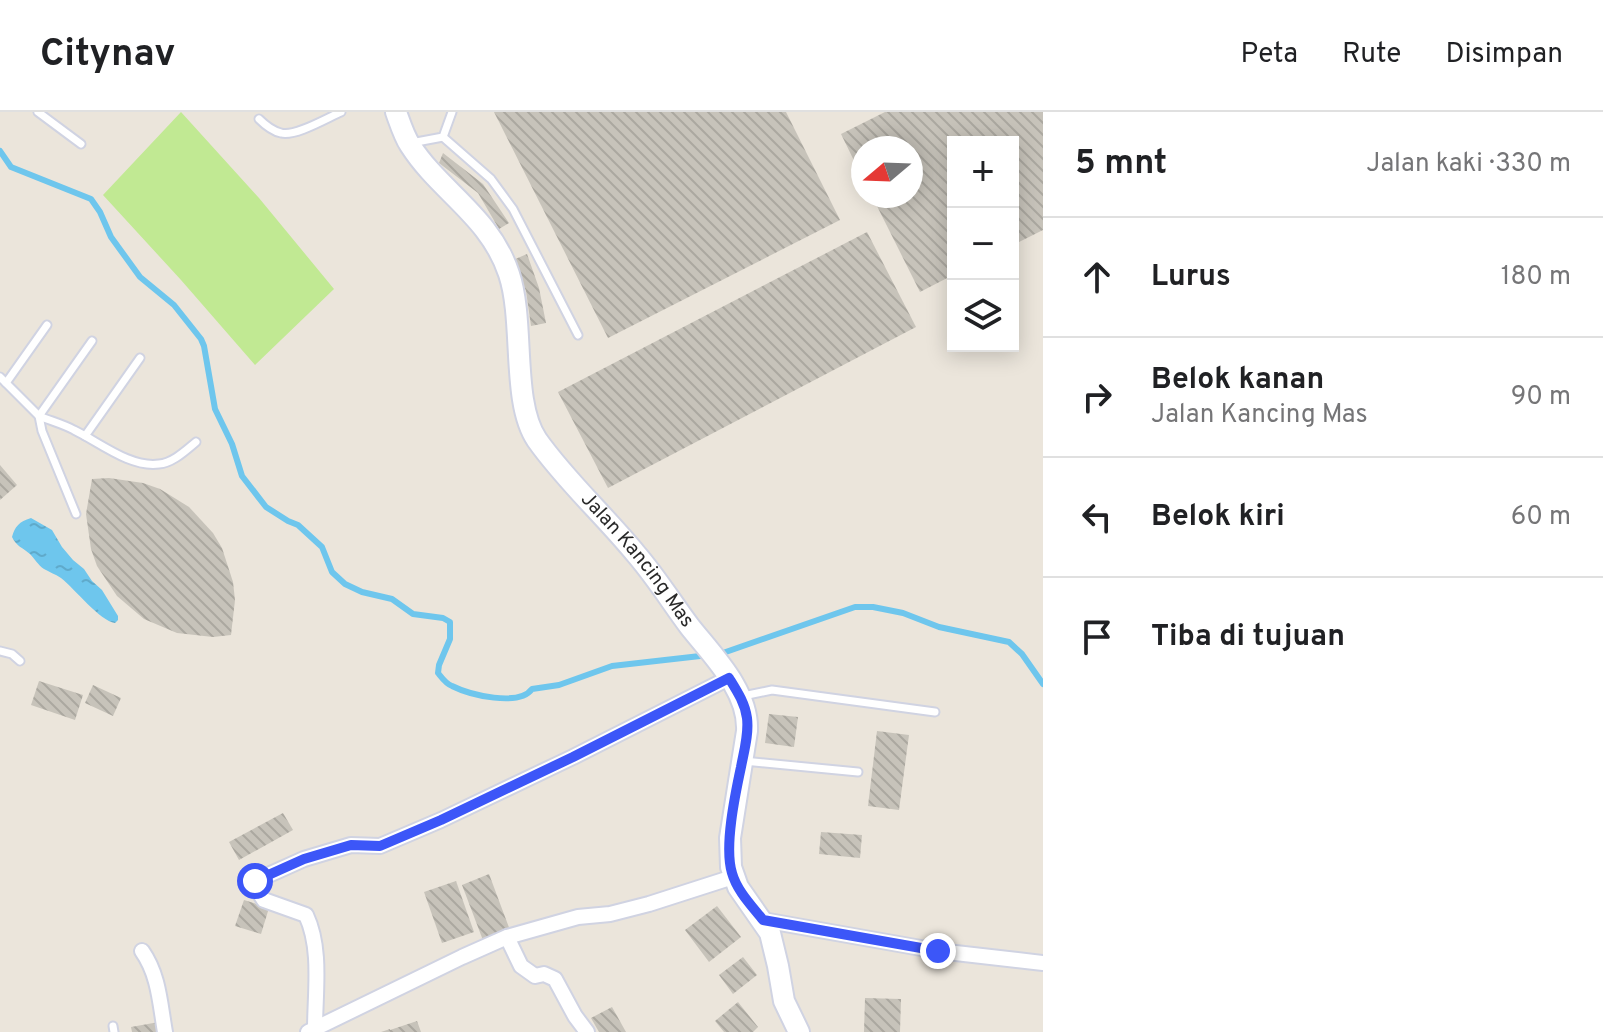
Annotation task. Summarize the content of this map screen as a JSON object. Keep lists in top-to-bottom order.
{
  "streets": {
    "street": ["Jalan Kancing Mas"]
  },
  "north": "left",
  "page": {
    "header": "Citynav",
    "nav": ["Peta", "Rute", "Disimpan"],
    "heading": ["5 mnt", "Jalan kaki · 330 m"],
    "map_buttons": ["+", "−"],
    "list": [
      ["Lurus", "180 m"],
      ["Belok kanan", "Jalan Kancing Mas", "90 m"],
      ["Belok kiri", "60 m"],
      "Tiba di tujuan"
    ]
  }
}
